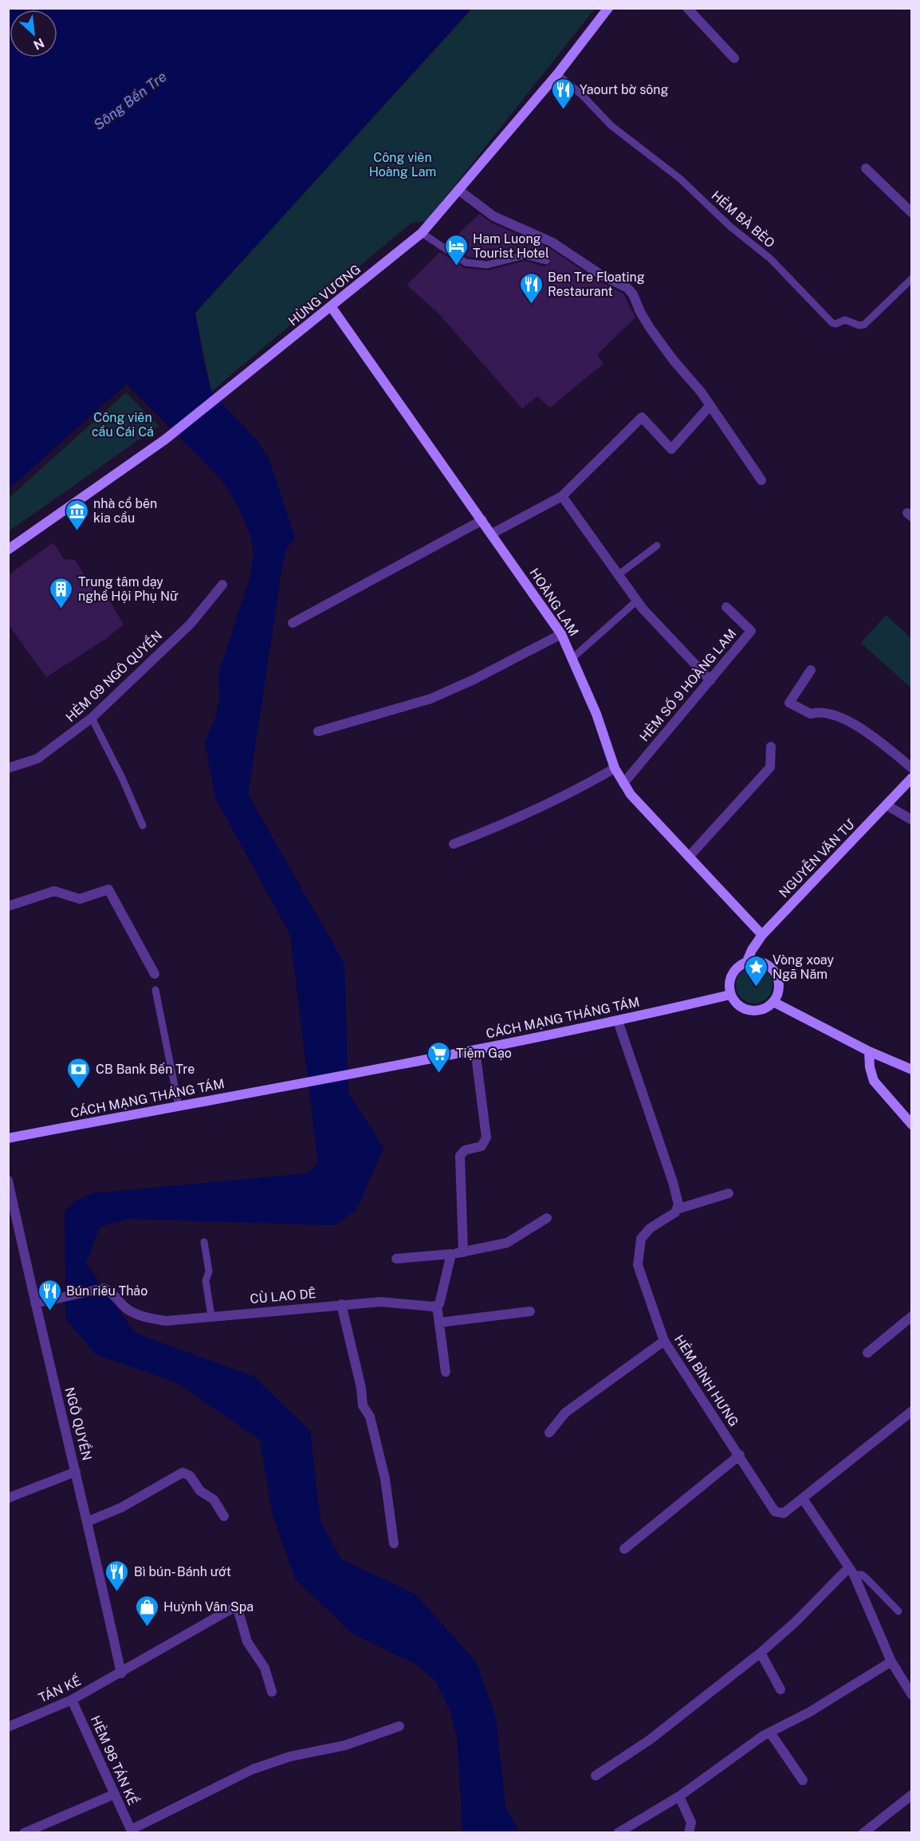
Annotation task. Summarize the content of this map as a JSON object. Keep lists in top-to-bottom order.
{
  "streets": {
    "street": [
      "HÙNG VƯƠNG",
      "HOÀNG LAM",
      "HẺM 09 NGÔ QUYỀN",
      "HẺM SỐ 9 HOÀNG LAM",
      "NGUYỄN VĂN TƯ",
      "CÁCH MẠNG THÁNG TÁM",
      "CÙ LAO DÊ",
      "HẺM BÌNH HƯNG",
      "NGÔ QUYỀN",
      "TÁN KẾ",
      "HẺM 98 TÁN KỂ"
    ],
    "lane": ["HẺM BÀ BÈO"]
  },
  "crossings": [
    ["HẺM BÀ BÈO", "HÙNG VƯƠNG"],
    ["HÙNG VƯƠNG", "HOÀNG LAM"],
    ["HOÀNG LAM", "HẺM SỐ 9 HOÀNG LAM"],
    ["HOÀNG LAM", "NGUYỄN VĂN TƯ"],
    ["NGUYỄN VĂN TƯ", "CÁCH MẠNG THÁNG TÁM"],
    ["CÙ LAO DÊ", "NGÔ QUYỀN"],
    ["NGÔ QUYỀN", "TÁN KẾ"],
    ["TÁN KẾ", "HẺM 98 TÁN KỂ"]
  ],
  "water": ["Sông Bến Tre"],
  "parks": ["Công viên Hoàng Lam", "Công viên cầu Cái Cá"],
  "places": {
    "restaurant": [
      "Yaourt bờ sông",
      "Ben Tre Floating Restaurant",
      "Bún riêu Thảo",
      "Bì bún- Bánh ướt"
    ],
    "hotel": ["Ham Luong Tourist Hotel"],
    "museum": ["nhà cổ bên kia cầu"],
    "building": ["Trung tâm dạy nghề Hội Phụ Nữ"],
    "place": ["Vòng xoay Ngã Năm"],
    "supermarket": ["Tiệm Gạo"],
    "bank": ["CB Bank Bến Tre"],
    "shop": ["Huỳnh Vân Spa"]
  },
  "north": "bottom right"
}
